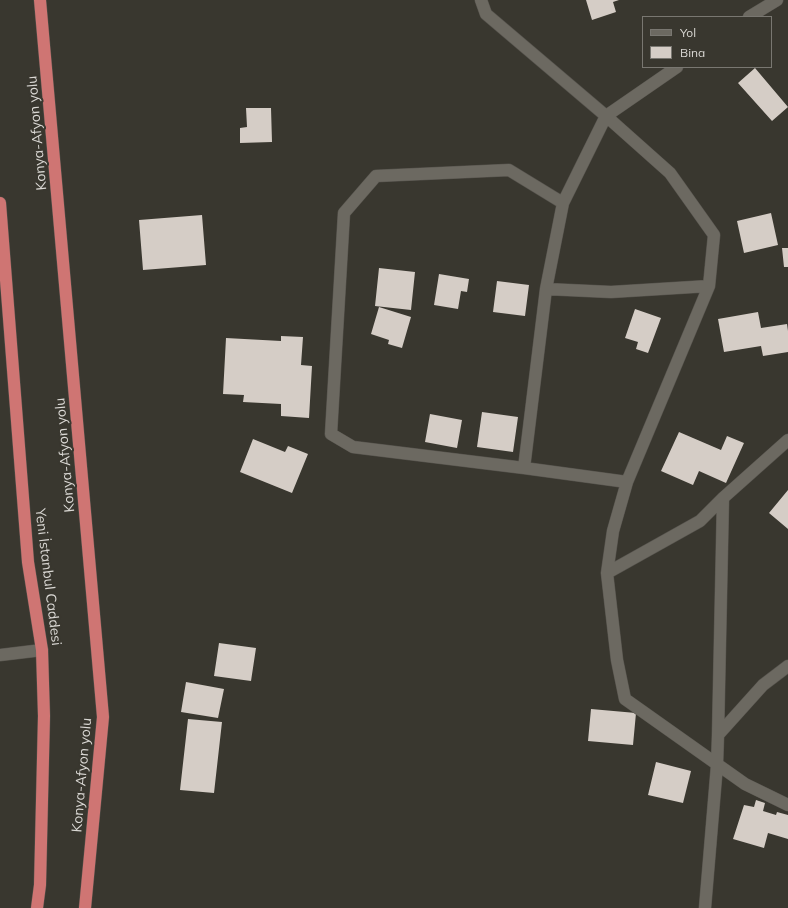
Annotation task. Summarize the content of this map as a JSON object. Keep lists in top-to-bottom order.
{
  "streets": {
    "highway": ["Konya-Afyon yolu", "Yeni İstanbul Caddesi"]
  },
  "legend": ["Yol", "Bina"]
}
